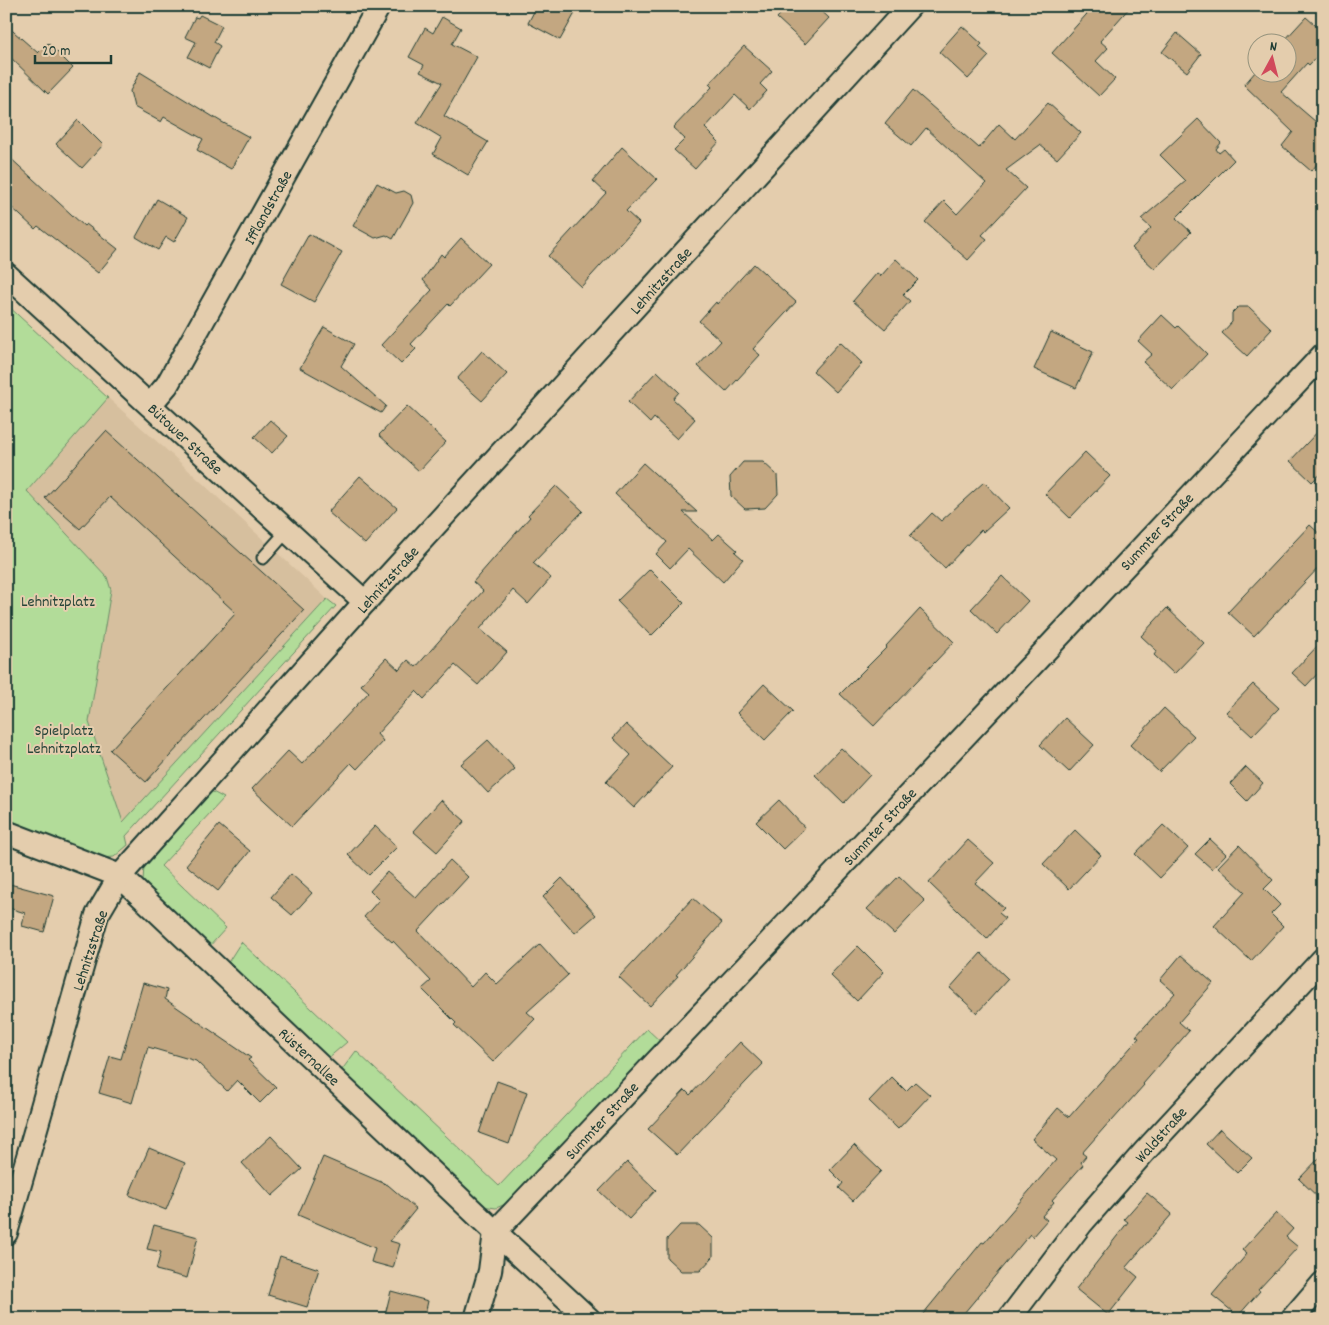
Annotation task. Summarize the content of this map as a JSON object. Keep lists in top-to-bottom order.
{
  "streets": {
    "street": [
      "Ifflandstraße",
      "Lehnitzstraße",
      "Bütower Straße",
      "Summter Straße",
      "Rüsternallee",
      "Waldstraße"
    ]
  },
  "crossings": [
    ["Ifflandstraße", "Bütower Straße"],
    ["Lehnitzstraße", "Bütower Straße"],
    ["Lehnitzstraße", "Rüsternallee"],
    ["Summter Straße", "Rüsternallee"]
  ],
  "parks": ["Lehnitzplatz", "Spielplatz Lehnitzplatz"],
  "scale_bar": "20 m",
  "north": "top"
}
